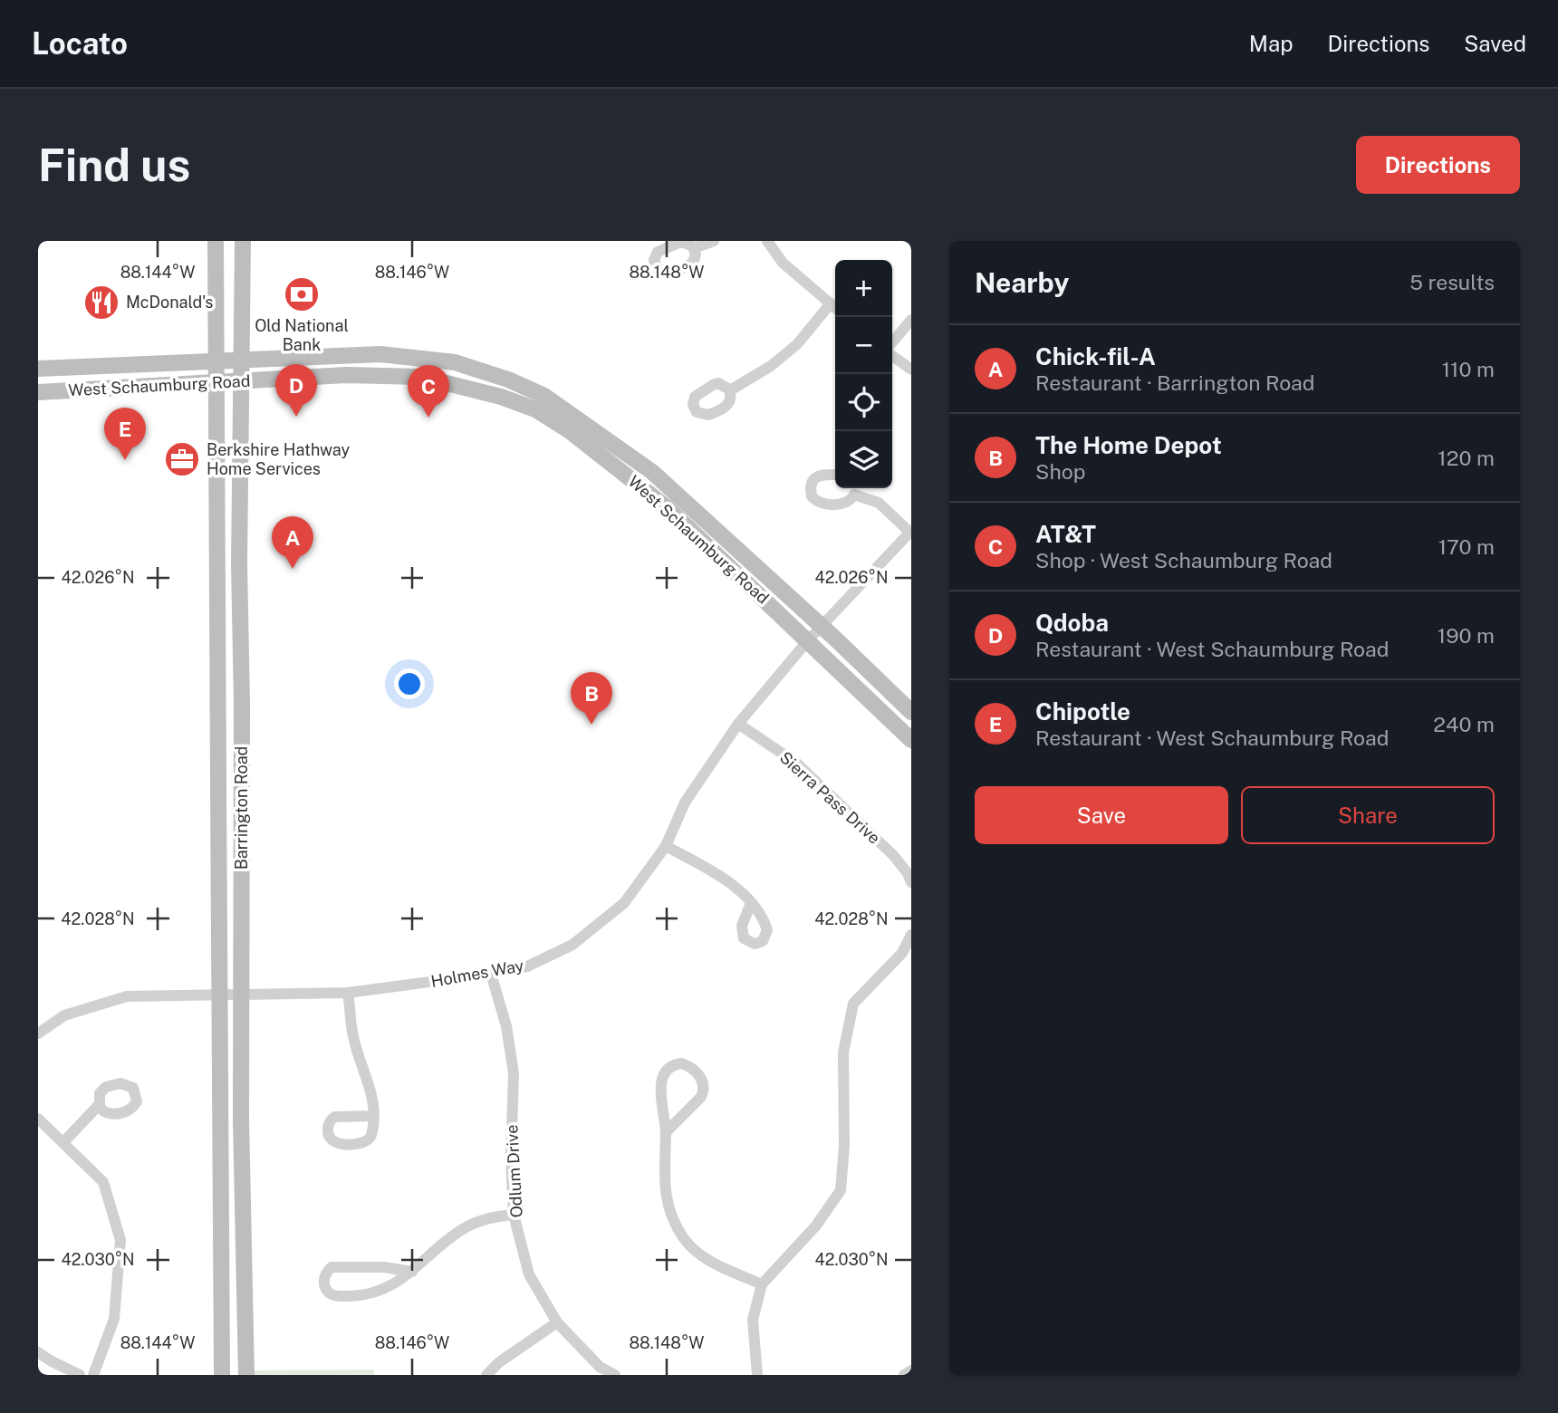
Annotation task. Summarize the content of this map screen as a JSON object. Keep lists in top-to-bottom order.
{
  "streets": {
    "main road": ["West Schaumburg Road", "Barrington Road"],
    "street": ["Sierra Pass Drive", "Holmes Way", "Odlum Drive"]
  },
  "crossings": [
    ["West Schaumburg Road", "Barrington Road"],
    ["West Schaumburg Road", "Holmes Way"],
    ["Sierra Pass Drive", "Holmes Way"],
    ["Barrington Road", "Holmes Way"],
    ["Holmes Way", "Odlum Drive"]
  ],
  "places": {
    "bank": ["Old National Bank"],
    "restaurant": ["McDonald's"],
    "office": ["Berkshire Hathway Home Services"]
  },
  "page": {
    "header": "Locato",
    "nav": ["Map", "Directions", "Saved"],
    "buttons": [
      "Directions",
      ["Save", "Share"]
    ],
    "title": "Find us",
    "heading": ["Nearby", "5 results"],
    "map_buttons": ["+", "−"],
    "list": [
      {
        "mark": "A",
        "name": "Chick-fil-A",
        "note": "Restaurant · Barrington Road",
        "value": "110 m"
      },
      {
        "mark": "B",
        "name": "The Home Depot",
        "note": "Shop",
        "value": "120 m"
      },
      {
        "mark": "C",
        "name": "AT&T",
        "note": "Shop · West Schaumburg Road",
        "value": "170 m"
      },
      {
        "mark": "D",
        "name": "Qdoba",
        "note": "Restaurant · West Schaumburg Road",
        "value": "190 m"
      },
      {
        "mark": "E",
        "name": "Chipotle",
        "note": "Restaurant · West Schaumburg Road",
        "value": "240 m"
      }
    ],
    "pins": [
      "D",
      "C",
      "E",
      "A",
      "B"
    ]
  },
  "coordinates": [
    "88.144°W",
    "88.146°W",
    "88.148°W",
    "42.026°N",
    "42.028°N",
    "42.030°N"
  ]
}
